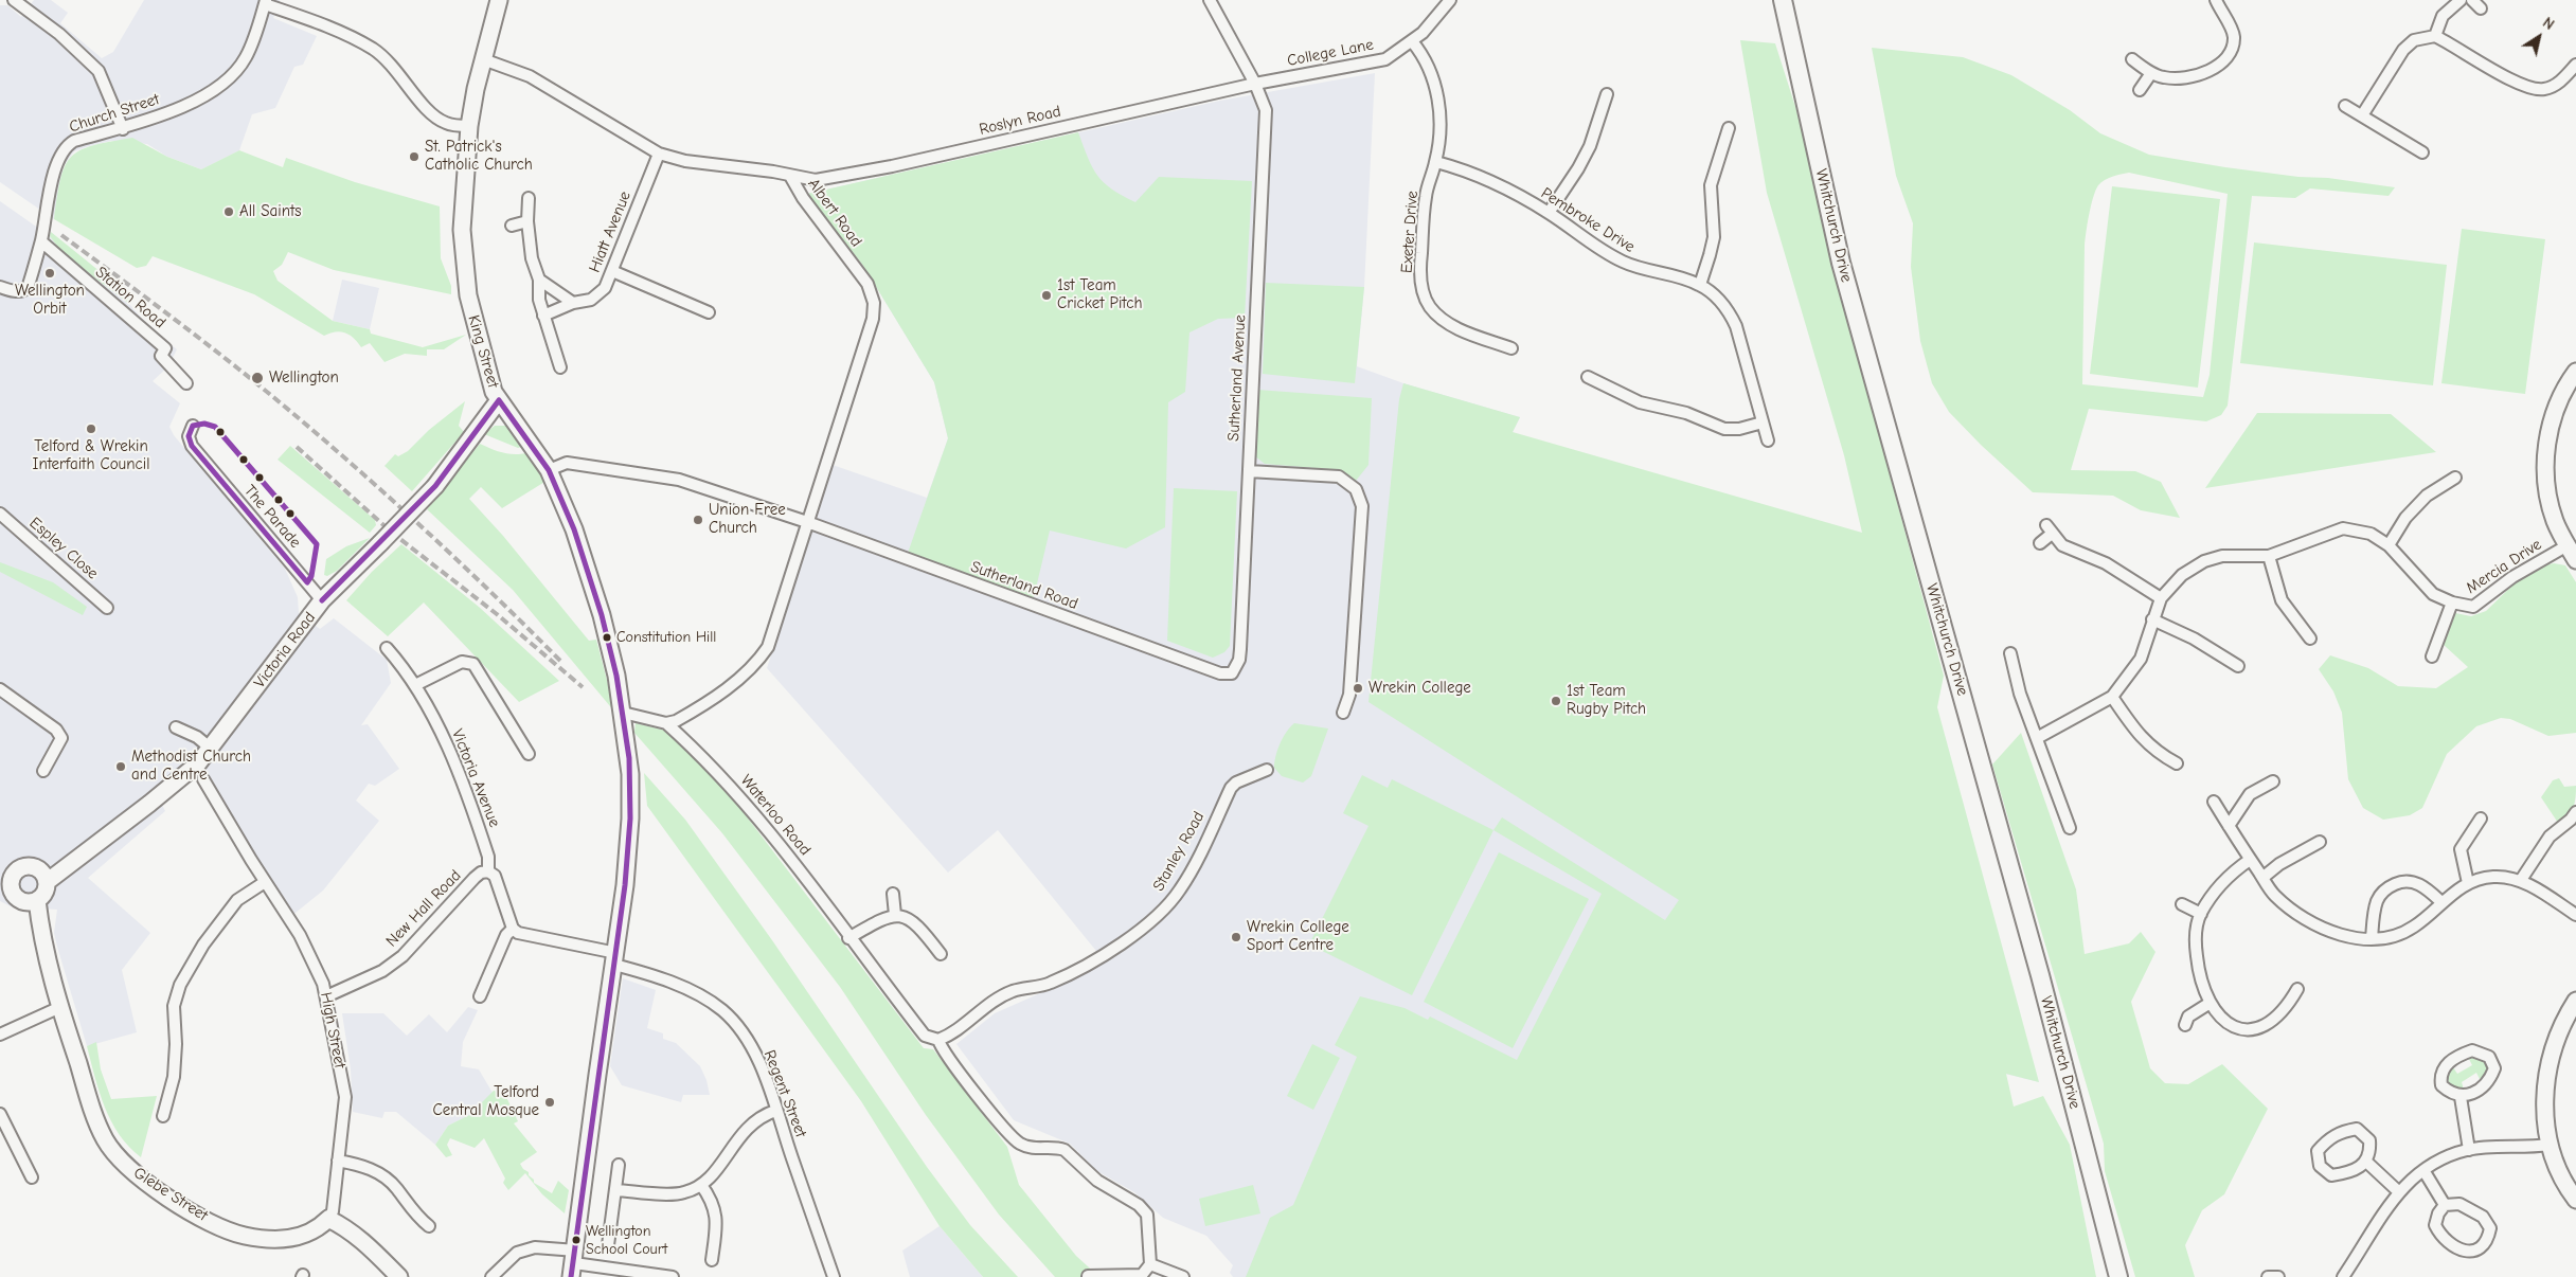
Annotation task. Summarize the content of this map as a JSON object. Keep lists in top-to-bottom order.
{
  "streets": {
    "main road": ["Whitchurch Drive"],
    "street": [
      "College Lane",
      "Church Street",
      "Roslyn Road",
      "Albert Road",
      "Pembroke Drive",
      "Hiatt Avenue",
      "Exeter Drive",
      "Station Road",
      "King Street",
      "Sutherland Avenue",
      "The Parade",
      "Espley Close",
      "Mercia Drive",
      "Sutherland Road",
      "Victoria Road",
      "Victoria Avenue",
      "Waterloo Road",
      "Stanley Road",
      "New Hall Road",
      "High Street",
      "Regent Street",
      "Glebe Street"
    ]
  },
  "crossings": [
    ["College Lane", "Roslyn Road"],
    ["College Lane", "Exeter Drive"],
    ["College Lane", "Sutherland Avenue"],
    ["Church Street", "Station Road"],
    ["Roslyn Road", "Albert Road"],
    ["Roslyn Road", "Sutherland Avenue"],
    ["Albert Road", "Hiatt Avenue"],
    ["Albert Road", "King Street"],
    ["Albert Road", "Sutherland Road"],
    ["Pembroke Drive", "Exeter Drive"],
    ["King Street", "Victoria Road"],
    ["King Street", "Regent Street"],
    ["Sutherland Avenue", "Sutherland Road"],
    ["The Parade", "Victoria Road"],
    ["Victoria Road", "Glebe Street"],
    ["Victoria Avenue", "New Hall Road"],
    ["Waterloo Road", "Stanley Road"],
    ["New Hall Road", "High Street"],
    ["High Street", "Glebe Street"]
  ],
  "places": [
    "St. Patrick's Catholic Church",
    "All Saints",
    "Wellington Orbit",
    "1st Team Cricket Pitch",
    "Wellington",
    "Telford & Wrekin Interfaith Council",
    "Union Free Church",
    "Constitution Hill",
    "Wrekin College",
    "1st Team Rugby Pitch",
    "Methodist Church and Centre",
    "Wrekin College Sport Centre",
    "Telford Central Mosque",
    "Wellington School Court"
  ],
  "north": "top right"
}
